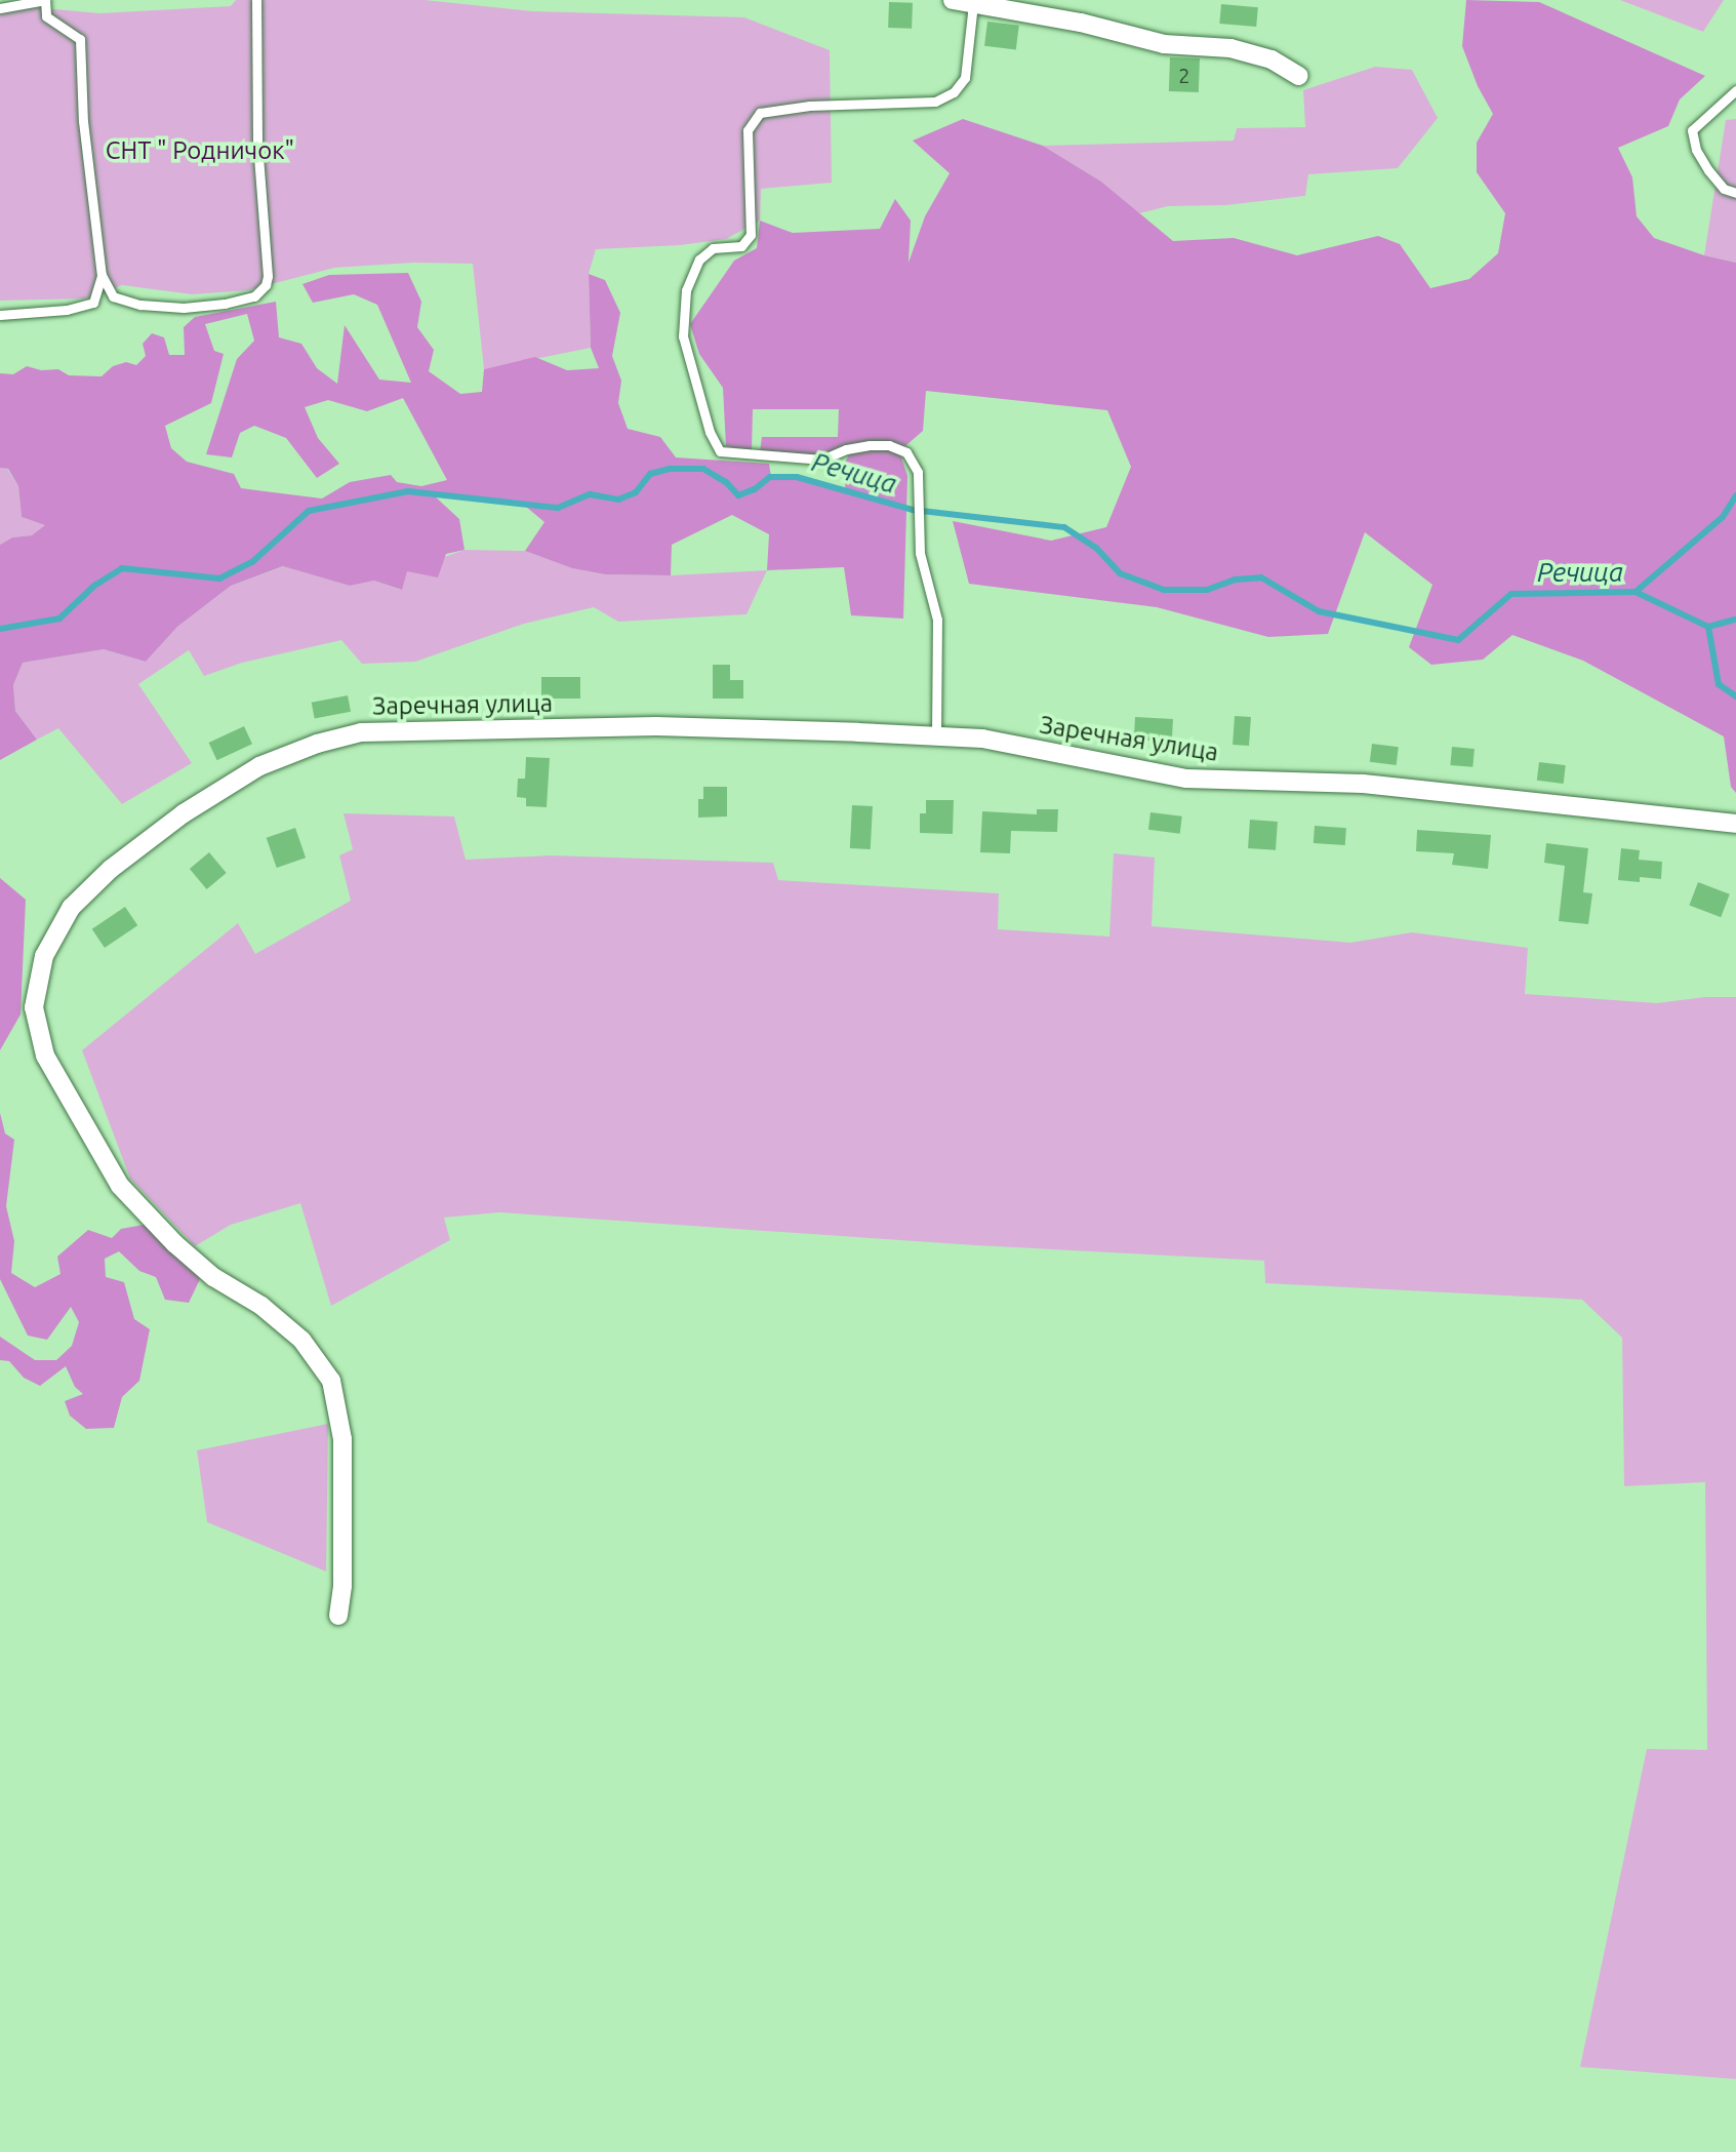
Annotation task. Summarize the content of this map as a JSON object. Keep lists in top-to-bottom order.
{
  "streets": {
    "street": ["Заречная улица"]
  },
  "water": ["Речица"],
  "parks": ["СНТ \" Родничок\""],
  "house_numbers": ["2"]
}
